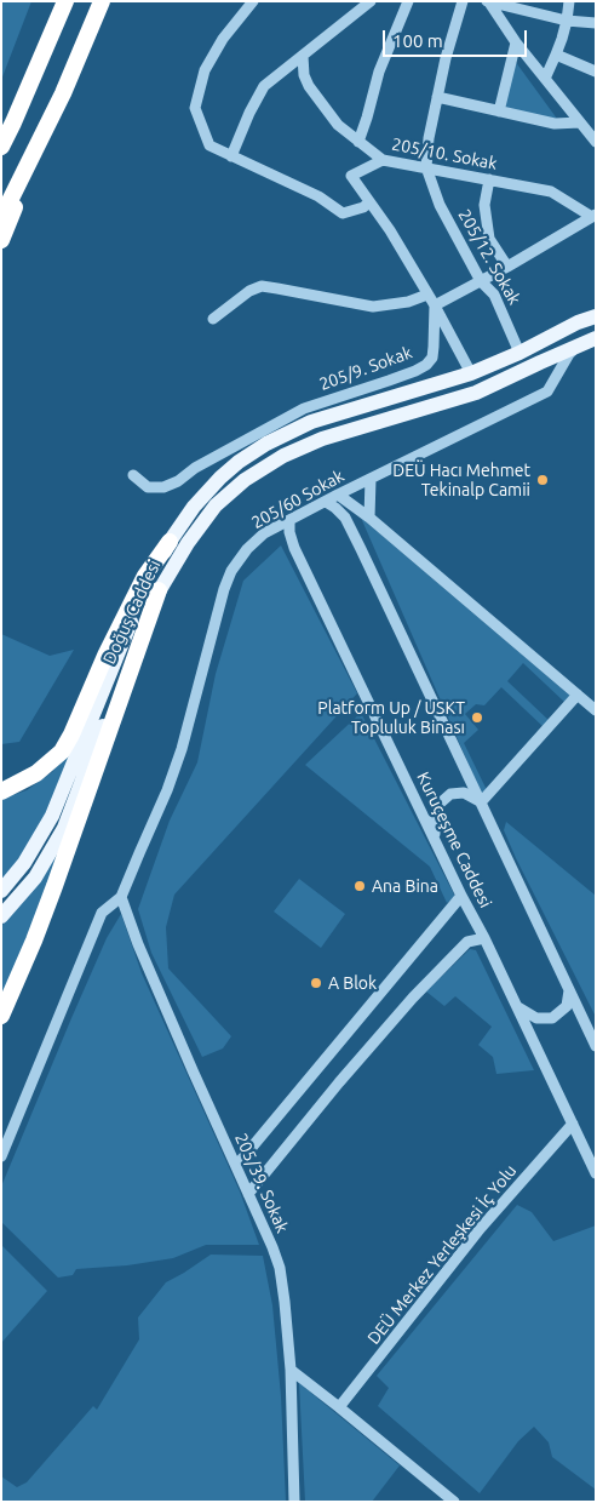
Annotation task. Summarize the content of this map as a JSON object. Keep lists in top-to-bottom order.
{
  "streets": {
    "main road": ["Doğuş Caddesi"],
    "street": [
      "205/10. Sokak",
      "205/12. Sokak",
      "205/9. Sokak",
      "205/60 Sokak",
      "Kuruçeşme Caddesi",
      "205/39. Sokak",
      "DEÜ Merkez Yerleşkesi İç Yolu"
    ]
  },
  "crossings": [
    ["205/10. Sokak", "205/12. Sokak"],
    ["205/12. Sokak", "Doğuş Caddesi"],
    ["205/60 Sokak", "Doğuş Caddesi"],
    ["205/60 Sokak", "Kuruçeşme Caddesi"],
    ["205/60 Sokak", "205/39. Sokak"],
    ["Kuruçeşme Caddesi", "DEÜ Merkez Yerleşkesi İç Yolu"]
  ],
  "places": [
    "DEÜ Hacı Mehmet Tekinalp Camii",
    "Platform Up / USKT Topluluk Binası",
    "Ana Bina",
    "A Blok"
  ],
  "scale_bar": "100 m"
}
